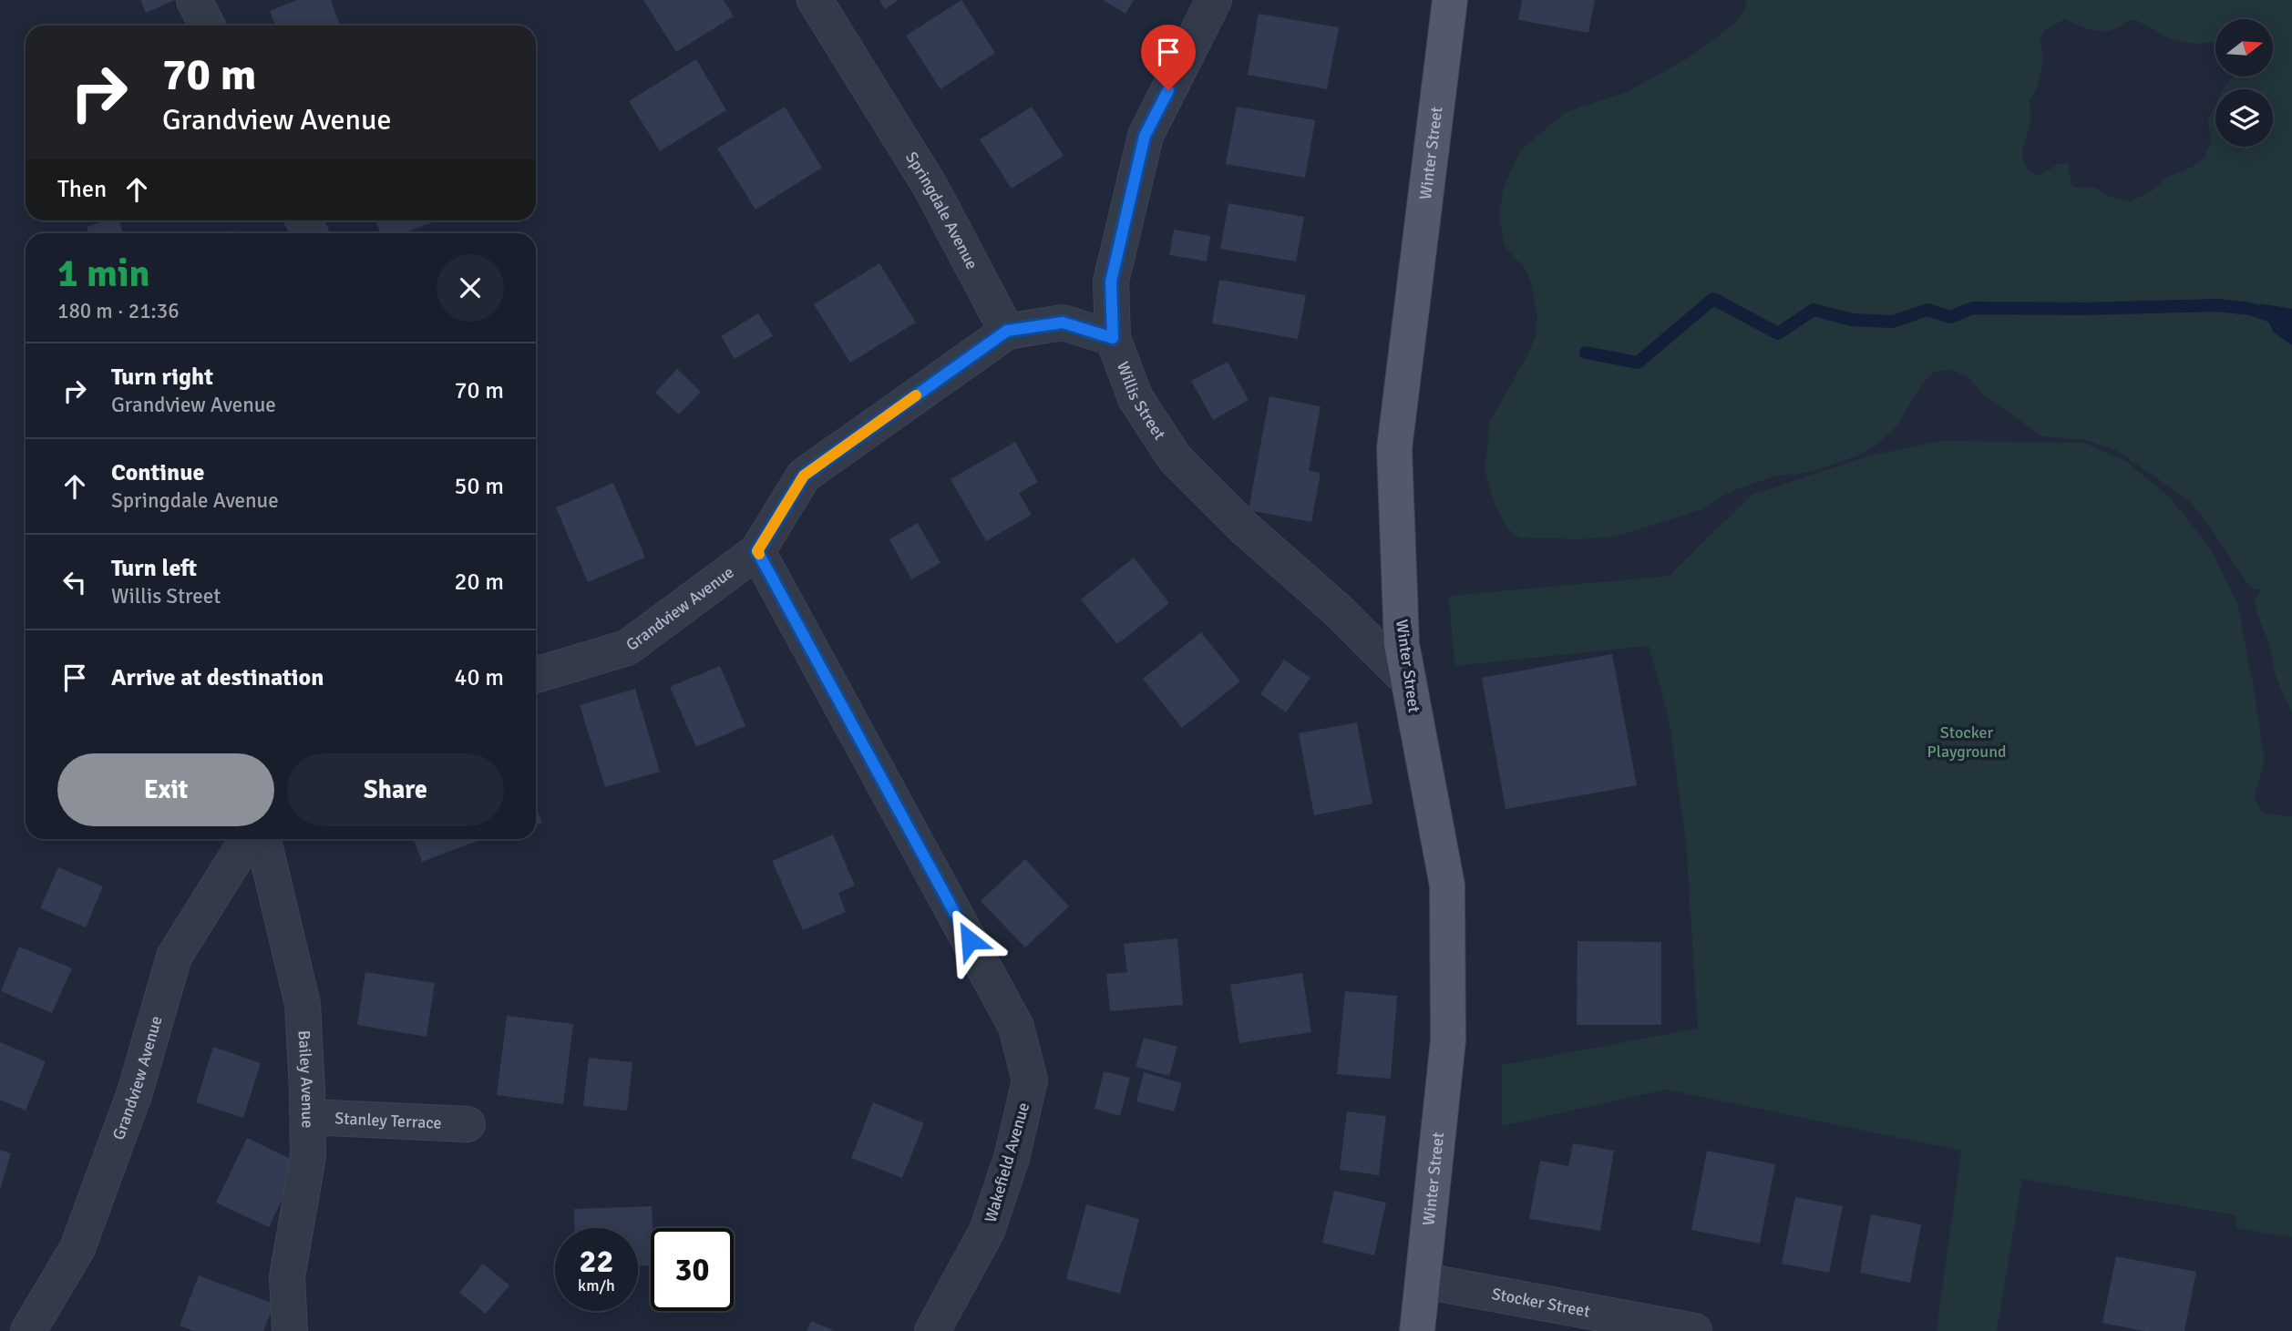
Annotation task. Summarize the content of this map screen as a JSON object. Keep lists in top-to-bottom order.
{
  "streets": {
    "main road": ["Winter Street"],
    "street": [
      "Springdale Avenue",
      "Willis Street",
      "Grandview Avenue",
      "Bailey Avenue",
      "Stanley Terrace",
      "Wakefield Avenue",
      "Stocker Street"
    ]
  },
  "crossings": [
    ["Winter Street", "Willis Street"],
    ["Winter Street", "Stocker Street"],
    ["Springdale Avenue", "Grandview Avenue"],
    ["Grandview Avenue", "Wakefield Avenue"],
    ["Bailey Avenue", "Stanley Terrace"]
  ],
  "parks": ["Stocker Playground"],
  "north": "right",
  "page": {
    "turn": ["70 m", "Grandview Avenue"],
    "then": "Then",
    "heading": ["1 min", "180 m · 21:36"],
    "list": [
      {
        "name": "Turn right",
        "note": "Grandview Avenue",
        "value": "70 m"
      },
      {
        "name": "Continue",
        "note": "Springdale Avenue",
        "value": "50 m"
      },
      {
        "name": "Turn left",
        "note": "Willis Street",
        "value": "20 m"
      },
      {
        "name": "Arrive at destination",
        "value": "40 m"
      }
    ],
    "buttons": ["Exit", "Share"],
    "speed": "22 km/h",
    "limit": "30"
  }
}
